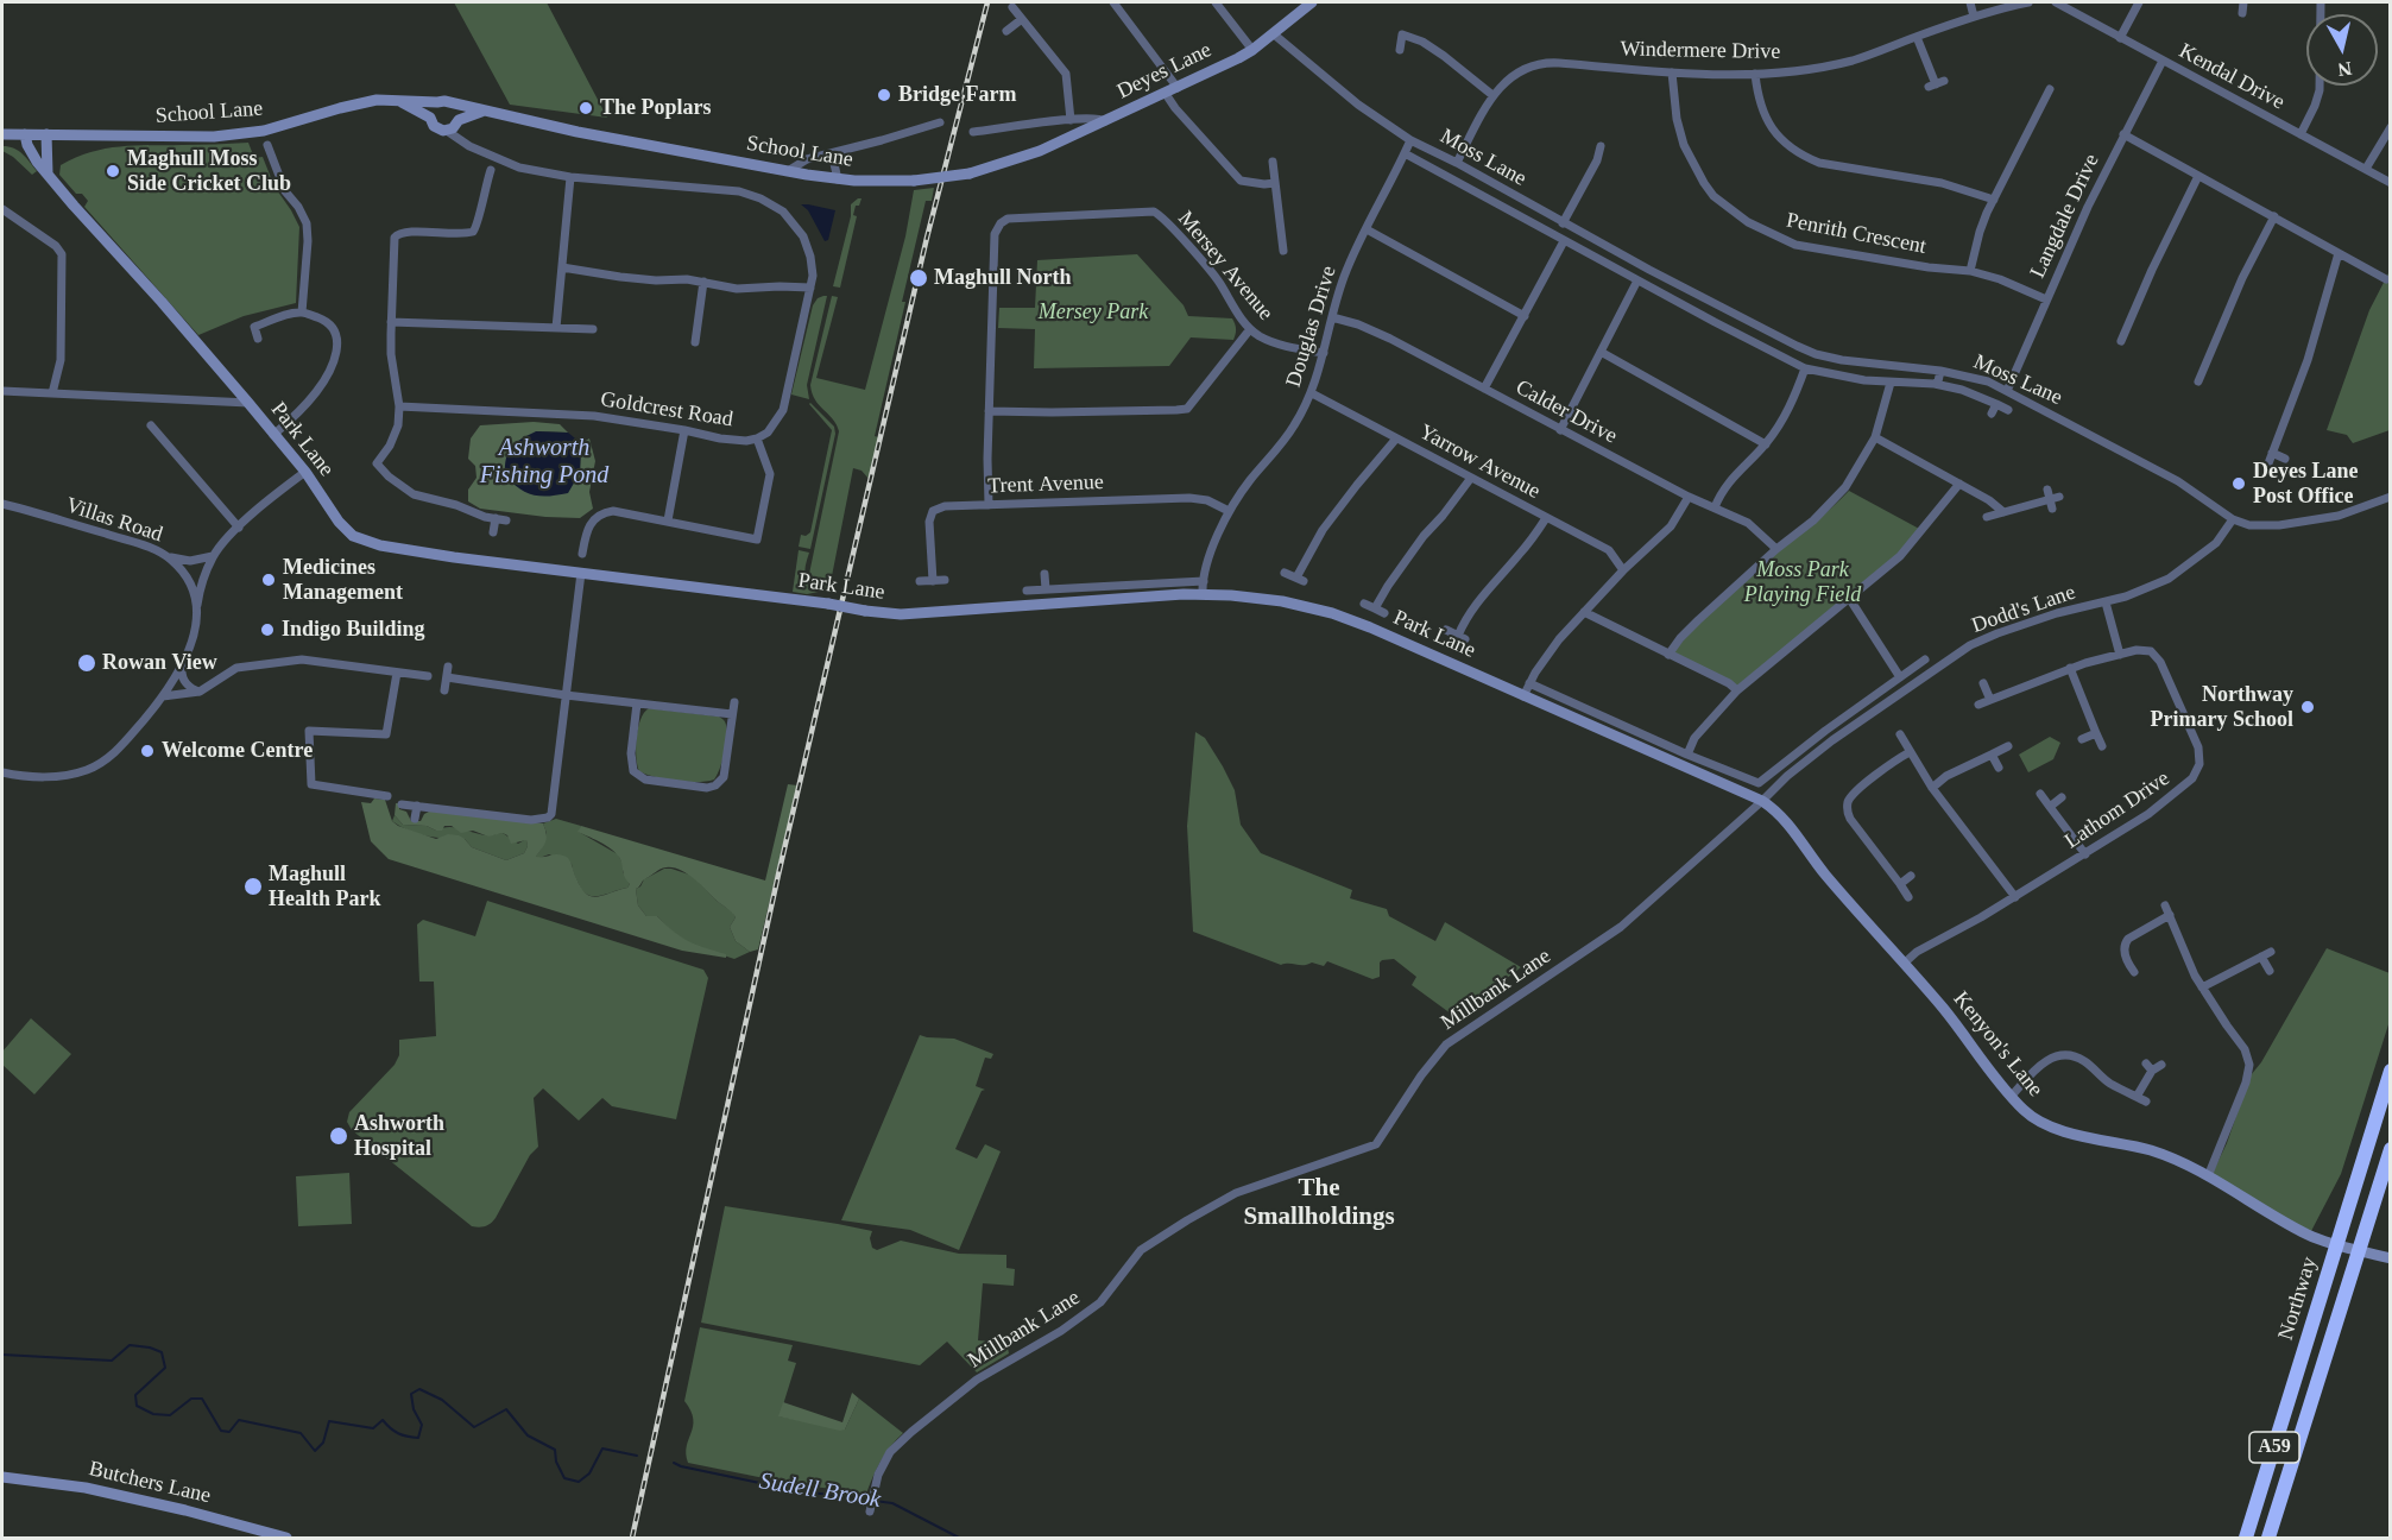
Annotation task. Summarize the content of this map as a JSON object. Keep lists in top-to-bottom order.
{
  "streets": {
    "highway": ["Northway", "A59"],
    "street": [
      "Windermere Drive",
      "Deyes Lane",
      "Kendal Drive",
      "School Lane",
      "Moss Lane",
      "Langdale Drive",
      "Penrith Crescent",
      "Mersey Avenue",
      "Douglas Drive",
      "Goldcrest Road",
      "Calder Drive",
      "Park Lane",
      "Yarrow Avenue",
      "Trent Avenue",
      "Villas Road",
      "Dodd's Lane",
      "Lathom Drive",
      "Millbank Lane",
      "Kenyon's Lane",
      "Butchers Lane"
    ]
  },
  "crossings": [
    ["Windermere Drive", "Moss Lane"],
    ["Windermere Drive", "Penrith Crescent"],
    ["Deyes Lane", "School Lane"],
    ["Deyes Lane", "Moss Lane"],
    ["Kendal Drive", "Langdale Drive"],
    ["School Lane", "Goldcrest Road"],
    ["School Lane", "Park Lane"],
    ["Moss Lane", "Langdale Drive"],
    ["Moss Lane", "Douglas Drive"],
    ["Moss Lane", "Dodd's Lane"],
    ["Langdale Drive", "Penrith Crescent"],
    ["Mersey Avenue", "Douglas Drive"],
    ["Mersey Avenue", "Trent Avenue"],
    ["Douglas Drive", "Calder Drive"],
    ["Douglas Drive", "Park Lane"],
    ["Douglas Drive", "Yarrow Avenue"],
    ["Douglas Drive", "Trent Avenue"],
    ["Park Lane", "Dodd's Lane"],
    ["Park Lane", "Millbank Lane"],
    ["Park Lane", "Kenyon's Lane"],
    ["Dodd's Lane", "Millbank Lane"],
    ["Dodd's Lane", "Kenyon's Lane"],
    ["Lathom Drive", "Kenyon's Lane"],
    ["Millbank Lane", "Kenyon's Lane"],
    ["Kenyon's Lane", "Northway"]
  ],
  "districts": ["The Smallholdings"],
  "water": ["Ashworth Fishing Pond", "Sudell Brook"],
  "parks": ["Mersey Park", "Moss Park Playing Field"],
  "places": [
    "Bridge Farm",
    "The Poplars",
    "Maghull Moss Side Cricket Club",
    "Maghull North",
    "Deyes Lane Post Office",
    "Medicines Management",
    "Indigo Building",
    "Rowan View",
    "Northway Primary School",
    "Welcome Centre",
    "Maghull Health Park",
    "Ashworth Hospital"
  ],
  "north": "bottom"
}
